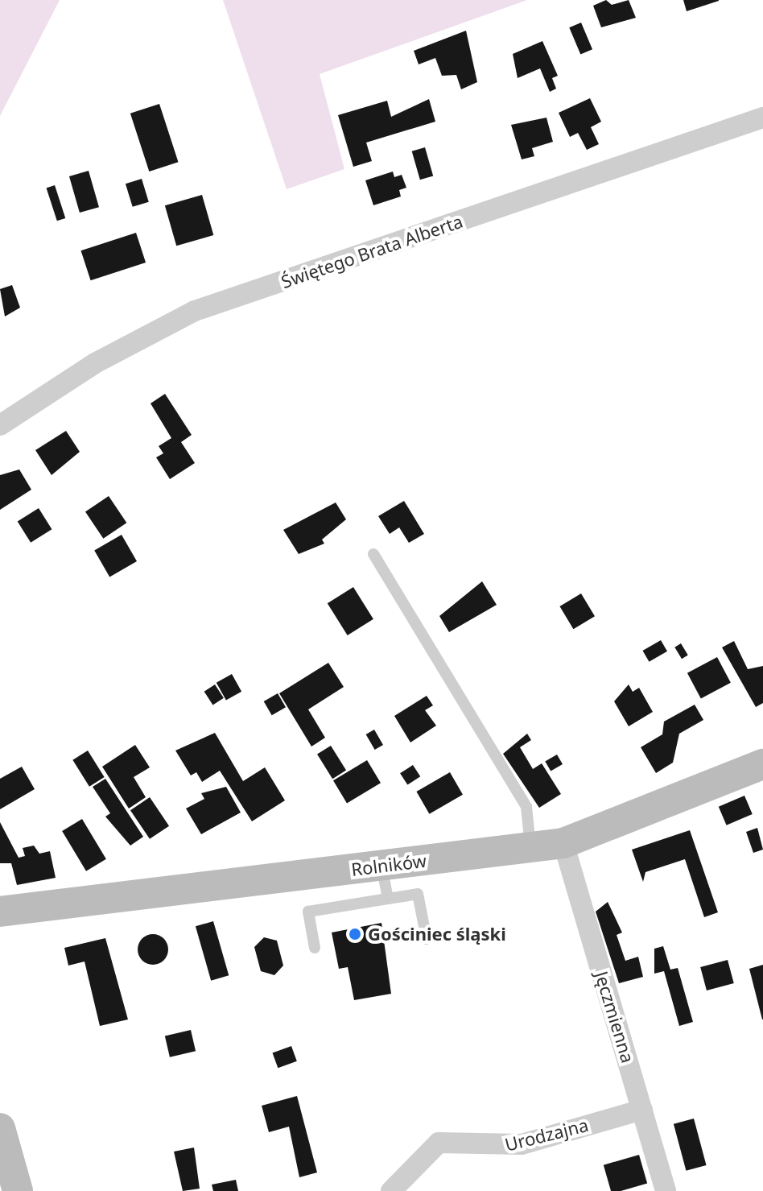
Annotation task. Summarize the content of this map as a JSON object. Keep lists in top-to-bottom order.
{
  "streets": {
    "street": [
      "Świętego Brata Alberta",
      "Rolników",
      "Jęczmienna",
      "Urodzajna"
    ]
  },
  "crossings": [
    ["Rolników", "Jęczmienna"],
    ["Jęczmienna", "Urodzajna"]
  ],
  "places": ["Gościniec śląski"]
}
